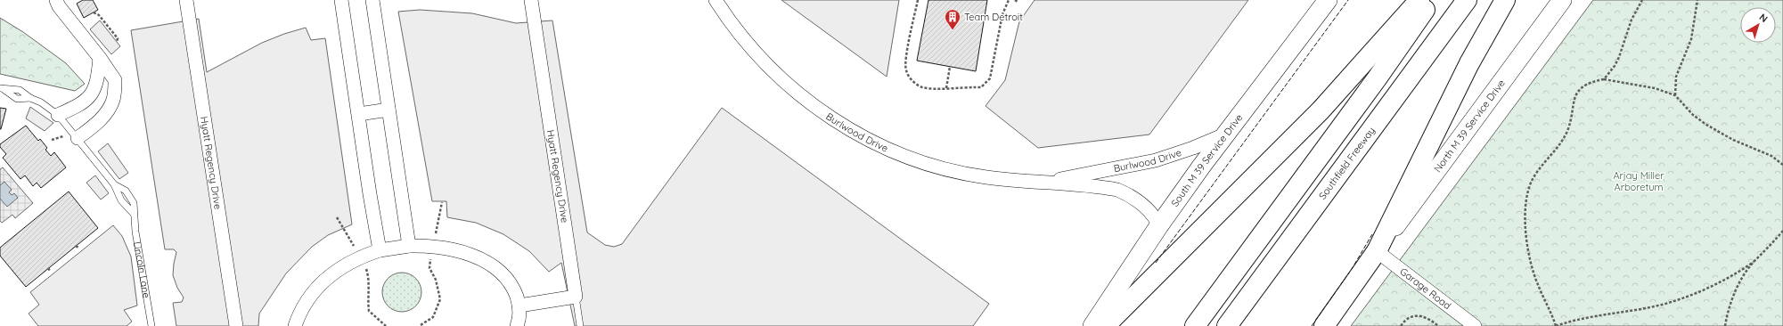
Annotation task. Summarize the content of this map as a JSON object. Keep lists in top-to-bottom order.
{
  "streets": {
    "main road": ["North M 39 Service Drive", "South M 39 Service Drive", "Southfield Freeway"],
    "street": ["Burlwood Drive", "Hyatt Regency Drive", "Garage Road"],
    "lane": ["Lincoln Lane"]
  },
  "crossings": [
    ["North M 39 Service Drive", "Garage Road"],
    ["Burlwood Drive", "South M 39 Service Drive"]
  ],
  "parks": ["Arjay Miller Arboretum"],
  "places": {
    "building": ["Team Detroit"]
  },
  "north": "top right"
}
